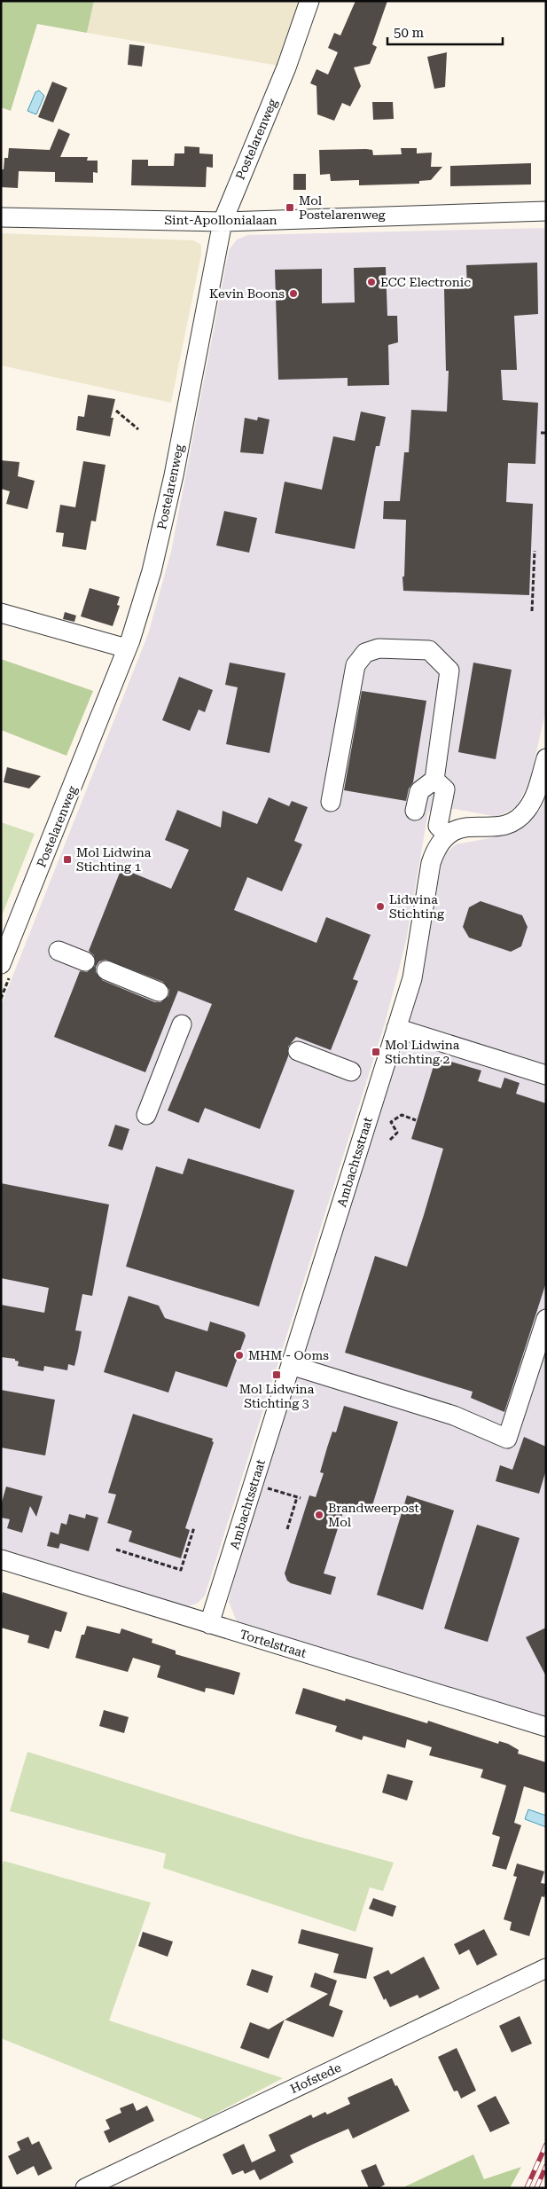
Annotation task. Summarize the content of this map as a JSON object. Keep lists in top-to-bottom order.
{
  "streets": {
    "street": [
      "Postelarenweg",
      "Sint-Apollonialaan",
      "Ambachtsstraat",
      "Tortelstraat",
      "Hofstede"
    ]
  },
  "crossings": [
    ["Postelarenweg", "Sint-Apollonialaan"],
    ["Ambachtsstraat", "Tortelstraat"]
  ],
  "places": {
    "transit": [
      "Mol Postelarenweg",
      "Mol Lidwina Stichting 1",
      "Mol Lidwina Stichting 2",
      "Mol Lidwina Stichting 3"
    ],
    "other": [
      "ECC Electronic",
      "Kevin Boons",
      "Lidwina Stichting",
      "MHM - Ooms",
      "Brandweerpost Mol"
    ]
  },
  "scale_bar": "50 m"
}
